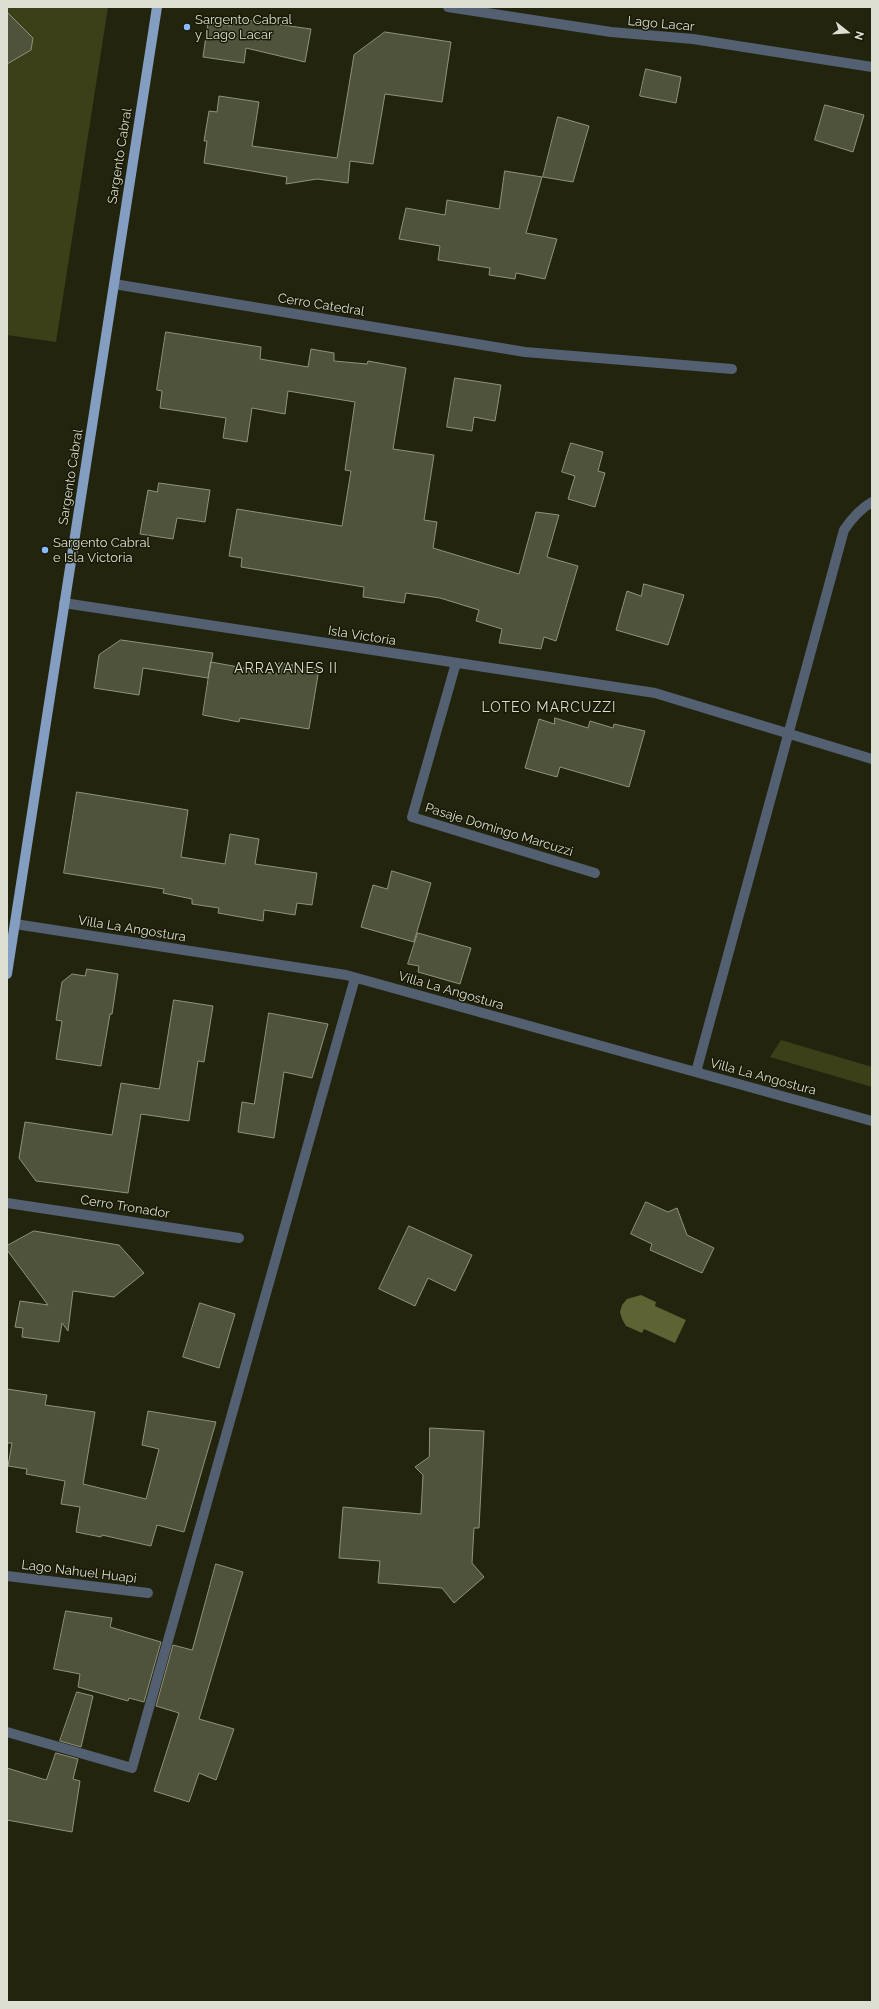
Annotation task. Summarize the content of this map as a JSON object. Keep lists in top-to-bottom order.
{
  "streets": {
    "main road": ["Sargento Cabral"],
    "street": [
      "Lago Lacar",
      "Cerro Catedral",
      "Isla Victoria",
      "Pasaje Domingo Marcuzzi",
      "Villa La Angostura",
      "Cerro Tronador",
      "Lago Nahuel Huapi"
    ]
  },
  "crossings": [
    ["Sargento Cabral", "Cerro Catedral"],
    ["Sargento Cabral", "Isla Victoria"],
    ["Sargento Cabral", "Villa La Angostura"],
    ["Isla Victoria", "Pasaje Domingo Marcuzzi"]
  ],
  "districts": ["ARRAYANES II", "LOTEO MARCUZZI"],
  "places": ["Sargento Cabral y Lago Lacar", "Sargento Cabral e Isla Victoria"],
  "north": "right"
}
